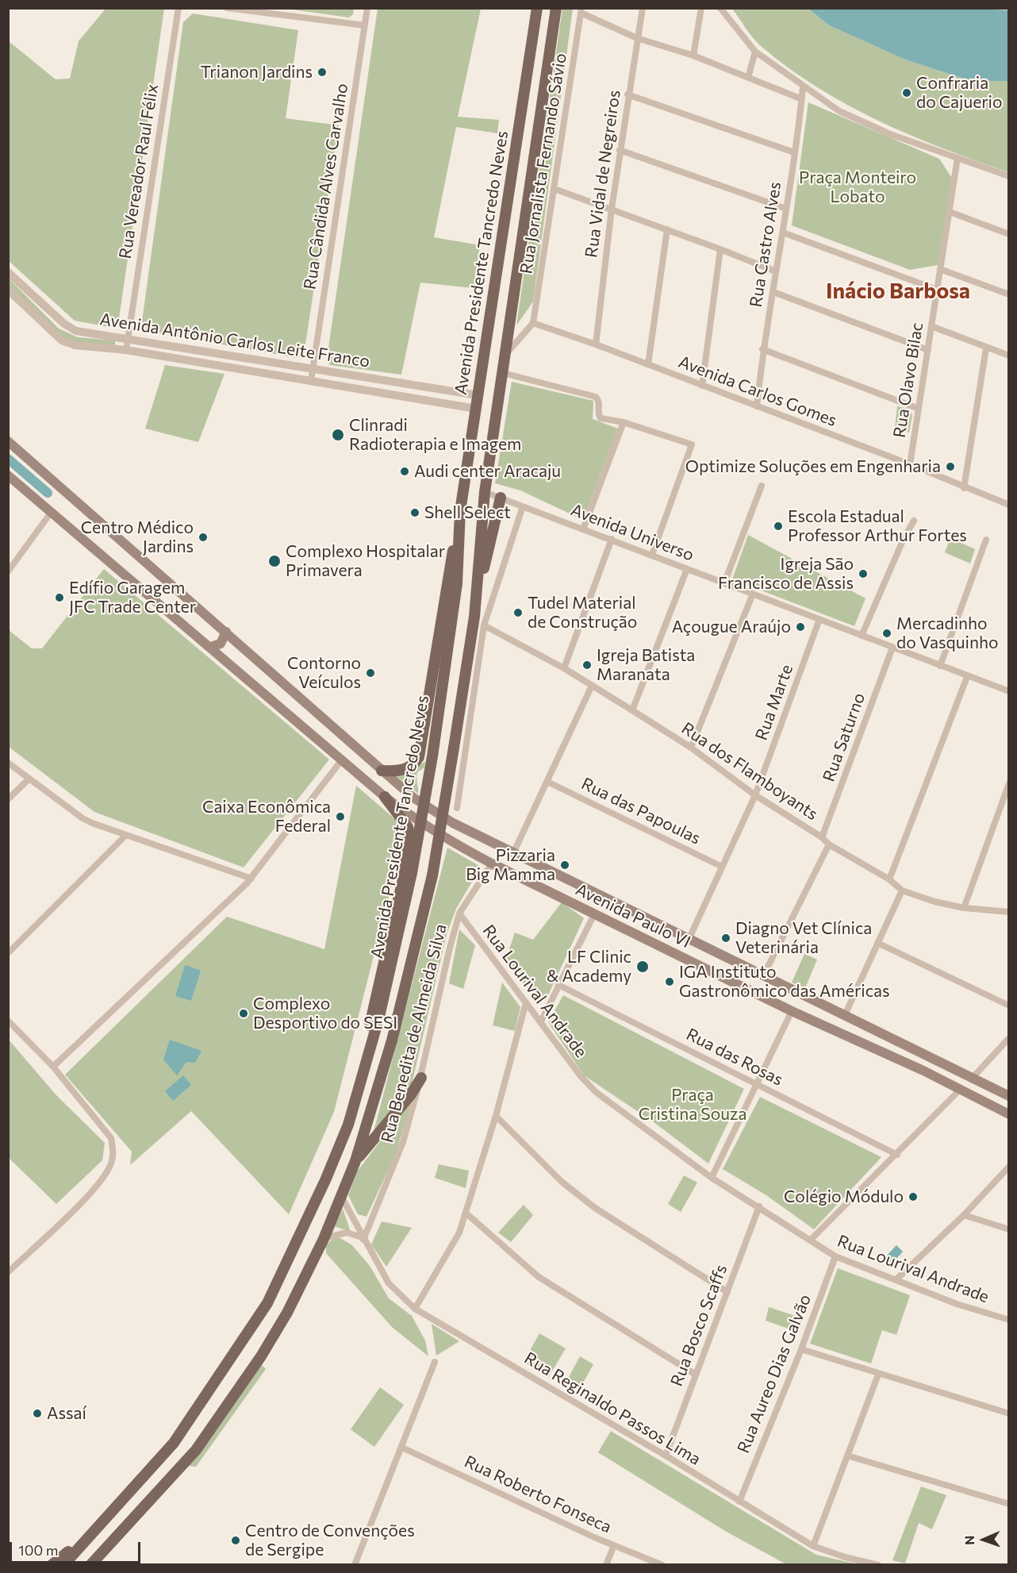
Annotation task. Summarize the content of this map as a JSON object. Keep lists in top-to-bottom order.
{
  "streets": {
    "main road": ["Avenida Presidente Tancredo Neves", "Avenida Paulo VI"],
    "street": [
      "Rua Jornalista Fernando Sávio",
      "Rua Vereador Raul Félix",
      "Rua Vidal de Negreiros",
      "Rua Cândida Alves Carvalho",
      "Rua Castro Alves",
      "Avenida Antônio Carlos Leite Franco",
      "Rua Olavo Bilac",
      "Avenida Carlos Gomes",
      "Avenida Universo",
      "Rua Marte",
      "Rua Saturno",
      "Rua dos Flamboyants",
      "Rua das Papoulas",
      "Rua Lourival Andrade",
      "Rua Benedita de Almeida Silva",
      "Rua das Rosas",
      "Rua Bosco Scaffs",
      "Rua Aureo Dias Galvão",
      "Rua Reginaldo Passos Lima",
      "Rua Roberto Fonseca"
    ]
  },
  "crossings": [
    ["Rua Jornalista Fernando Sávio", "Avenida Carlos Gomes"],
    ["Rua Vereador Raul Félix", "Avenida Antônio Carlos Leite Franco"],
    ["Rua Vidal de Negreiros", "Avenida Carlos Gomes"],
    ["Rua Cândida Alves Carvalho", "Avenida Antônio Carlos Leite Franco"],
    ["Rua Castro Alves", "Avenida Carlos Gomes"],
    ["Avenida Presidente Tancredo Neves", "Avenida Antônio Carlos Leite Franco"],
    ["Rua Olavo Bilac", "Avenida Carlos Gomes"],
    ["Avenida Universo", "Rua Marte"],
    ["Avenida Universo", "Rua Saturno"],
    ["Rua Marte", "Rua dos Flamboyants"],
    ["Rua Marte", "Rua das Papoulas"],
    ["Rua Marte", "Avenida Paulo VI"],
    ["Rua Saturno", "Rua dos Flamboyants"],
    ["Avenida Paulo VI", "Rua Benedita de Almeida Silva"],
    ["Rua Lourival Andrade", "Rua Benedita de Almeida Silva"],
    ["Rua Lourival Andrade", "Rua Bosco Scaffs"],
    ["Rua Lourival Andrade", "Rua Aureo Dias Galvão"],
    ["Rua Benedita de Almeida Silva", "Rua Reginaldo Passos Lima"],
    ["Rua Bosco Scaffs", "Rua Reginaldo Passos Lima"],
    ["Rua Aureo Dias Galvão", "Rua Reginaldo Passos Lima"]
  ],
  "districts": ["Inácio Barbosa"],
  "parks": ["Praça Monteiro Lobato", "Praça Cristina Souza"],
  "places": [
    "Trianon Jardins",
    "Confraria do Cajuerio",
    "Clinradi Radioterapia e Imagem",
    "Optimize Soluções em Engenharia",
    "Audi center Aracaju",
    "Shell Select",
    "Escola Estadual Professor Arthur Fortes",
    "Centro Médico Jardins",
    "Complexo Hospitalar Primavera",
    "Igreja São Francisco de Assis",
    "Edífio Garagem JFC Trade Center",
    "Tudel Material de Construção",
    "Açougue Araújo",
    "Mercadinho do Vasquinho",
    "Igreja Batista Maranata",
    "Contorno Veículos",
    "Caixa Econômica Federal",
    "Pizzaria Big Mamma",
    "Diagno Vet Clínica Veterinária",
    "LF Clinic & Academy",
    "IGA Instituto Gastronômico das Américas",
    "Complexo Desportivo do SESI",
    "Colégio Módulo",
    "Assaí",
    "Centro de Convenções de Sergipe"
  ],
  "scale_bar": "100 m",
  "north": "left"
}
